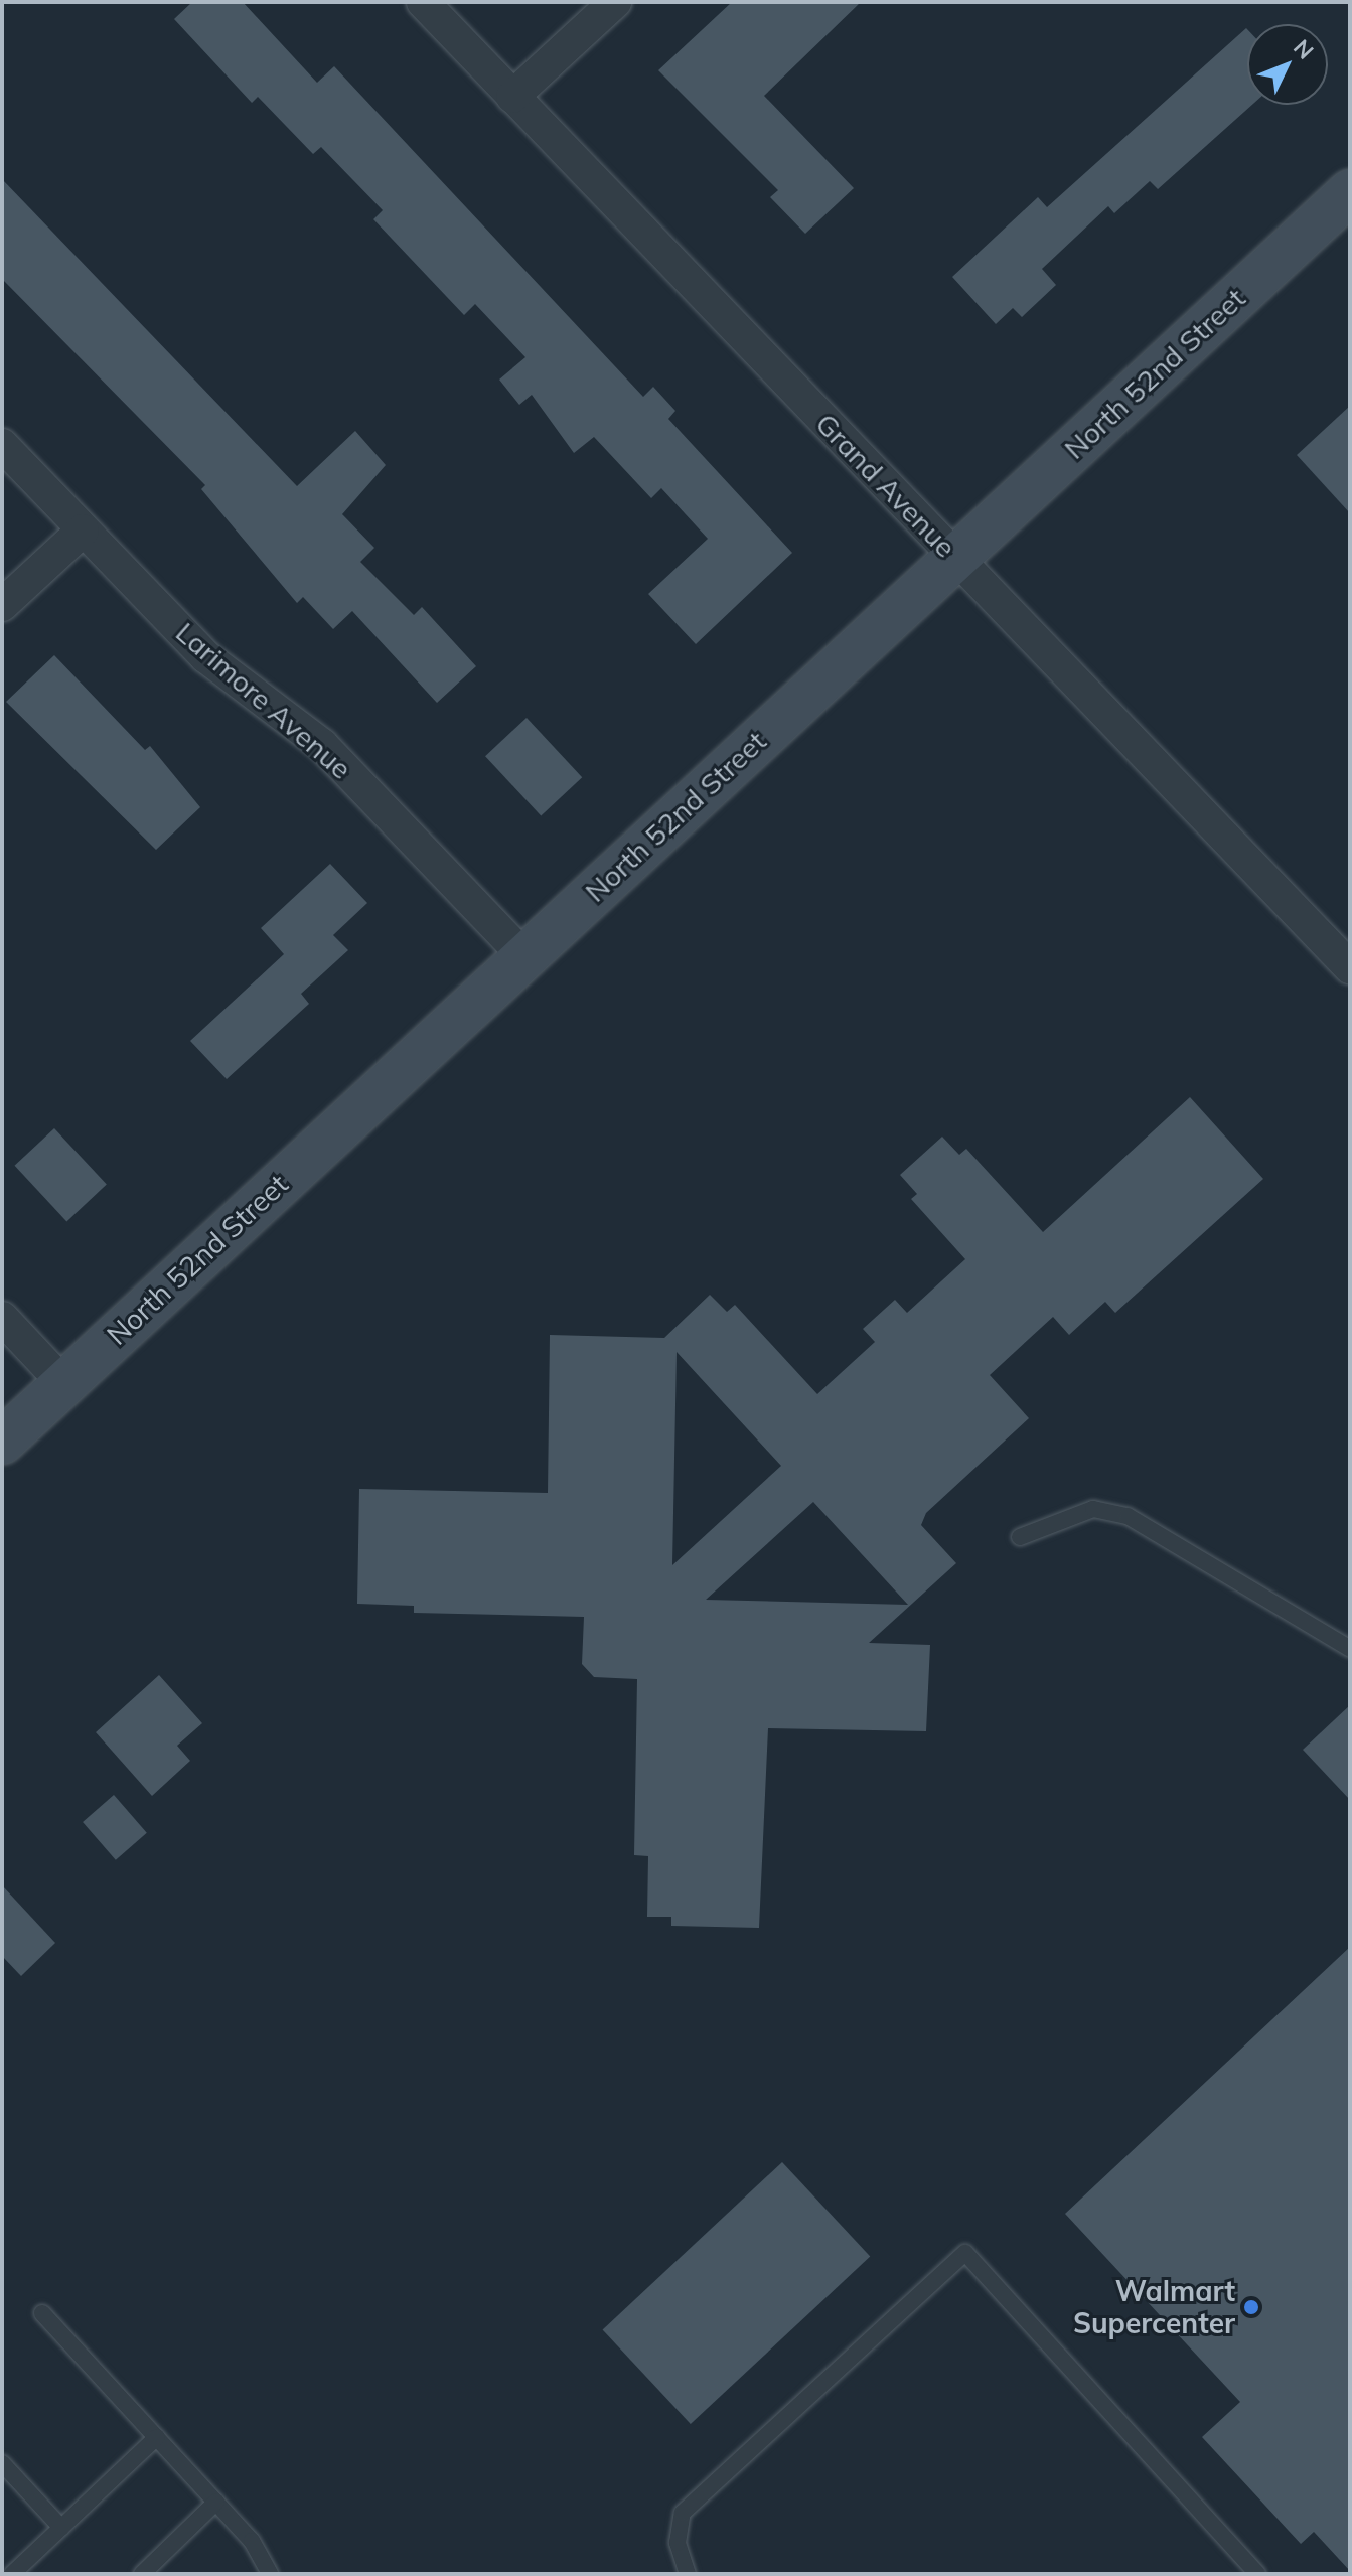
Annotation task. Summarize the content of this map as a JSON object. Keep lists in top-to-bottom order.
{
  "streets": {
    "main road": ["North 52nd Street"],
    "street": ["Grand Avenue", "Larimore Avenue"]
  },
  "crossings": [
    ["North 52nd Street", "Grand Avenue"],
    ["North 52nd Street", "Larimore Avenue"]
  ],
  "places": ["Walmart Supercenter"],
  "north": "top right"
}
